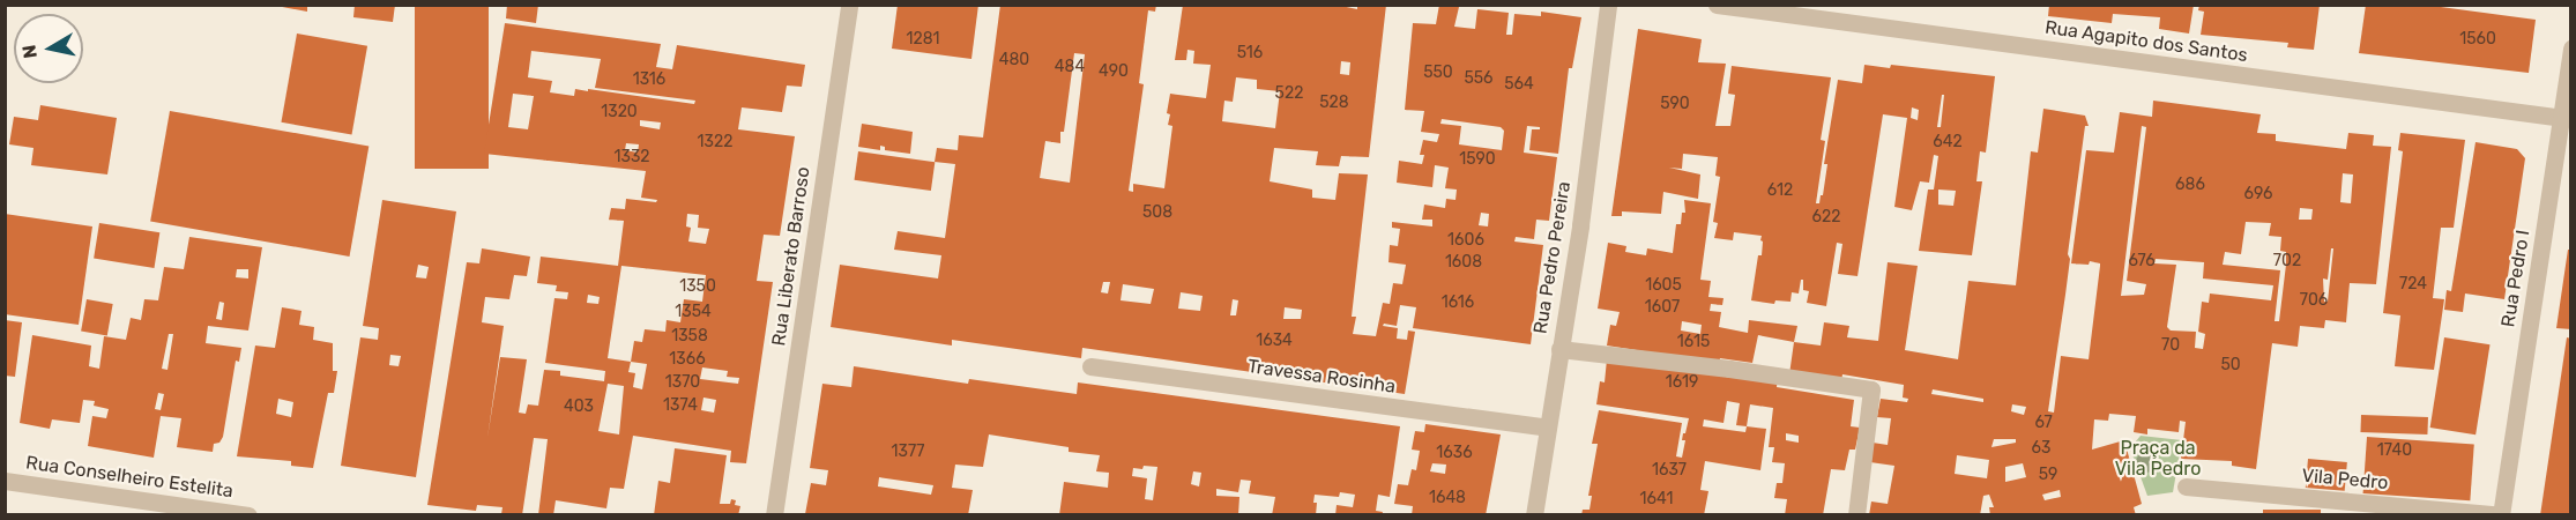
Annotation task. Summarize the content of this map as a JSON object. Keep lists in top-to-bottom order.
{
  "streets": {
    "street": [
      "Rua Agapito dos Santos",
      "Rua Liberato Barroso",
      "Rua Pedro Pereira",
      "Rua Pedro I",
      "Travessa Rosinha",
      "Rua Conselheiro Estelita",
      "Vila Pedro"
    ]
  },
  "crossings": [
    ["Rua Agapito dos Santos", "Rua Pedro I"],
    ["Rua Pedro Pereira", "Travessa Rosinha"],
    ["Rua Pedro I", "Vila Pedro"]
  ],
  "parks": ["Praça da Vila Pedro"],
  "house_numbers": [
    "1281",
    "1560",
    "516",
    "480",
    "484",
    "490",
    "550",
    "556",
    "1316",
    "564",
    "522",
    "528",
    "590",
    "1320",
    "1322",
    "642",
    "1332",
    "1590",
    "686",
    "612",
    "696",
    "508",
    "622",
    "1606",
    "676",
    "702",
    "1608",
    "724",
    "1605",
    "1350",
    "706",
    "1616",
    "1607",
    "1354",
    "1358",
    "1634",
    "1615",
    "70",
    "1366",
    "50",
    "1370",
    "1619",
    "1374",
    "403",
    "67",
    "63",
    "1740",
    "1377",
    "1636",
    "1637",
    "59",
    "1648",
    "1641"
  ],
  "north": "left"
}
